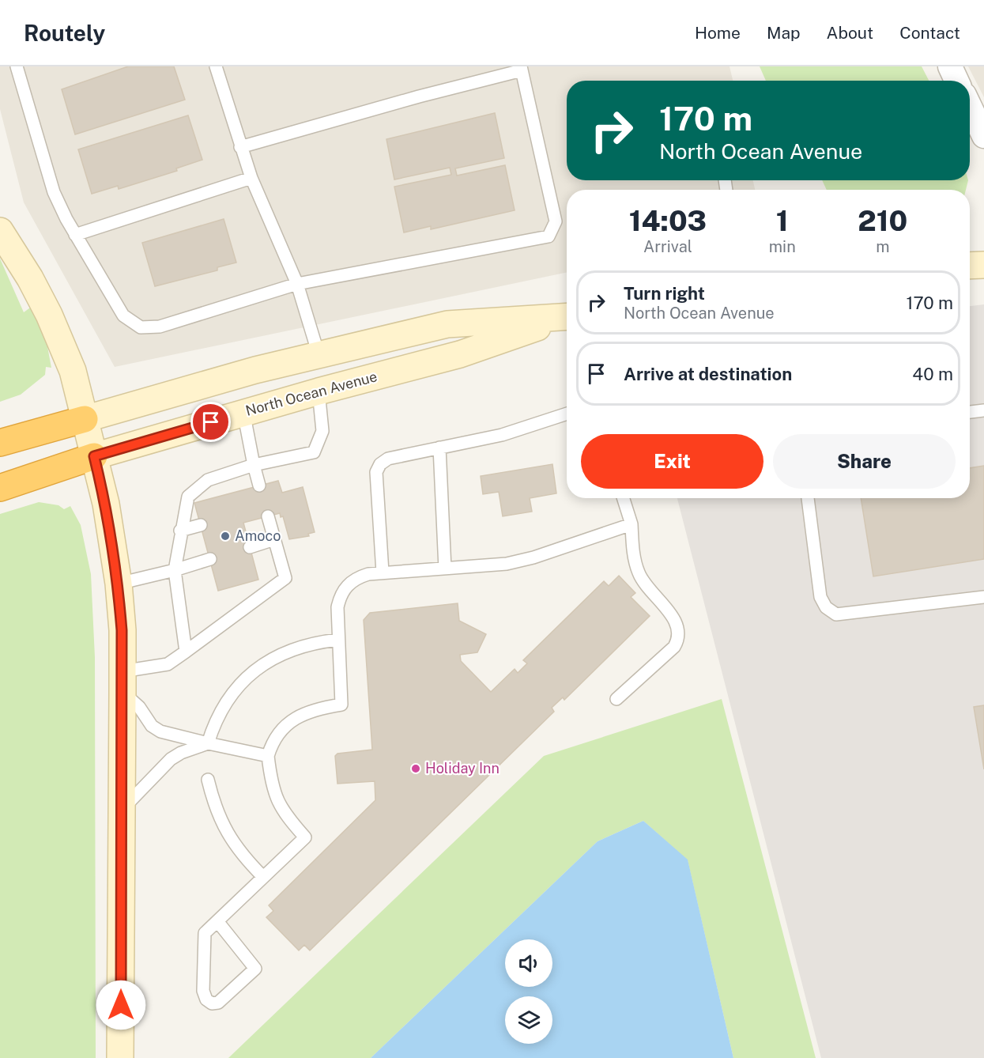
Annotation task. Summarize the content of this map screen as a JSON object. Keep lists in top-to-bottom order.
{
  "streets": {
    "highway": ["North Ocean Avenue"]
  },
  "places": ["Amoco", "Holiday Inn"],
  "page": {
    "header": "Routely",
    "nav": [
      "Home",
      "Map",
      "About",
      "Contact"
    ],
    "turn": ["170 m", "North Ocean Avenue"],
    "eta": [
      "14:03",
      "Arrival",
      "1",
      "min",
      "210",
      "m"
    ],
    "list": [
      {
        "name": "Turn right",
        "note": "North Ocean Avenue",
        "value": "170 m"
      },
      {
        "name": "Arrive at destination",
        "value": "40 m"
      }
    ],
    "buttons": ["Exit", "Share"]
  }
}
